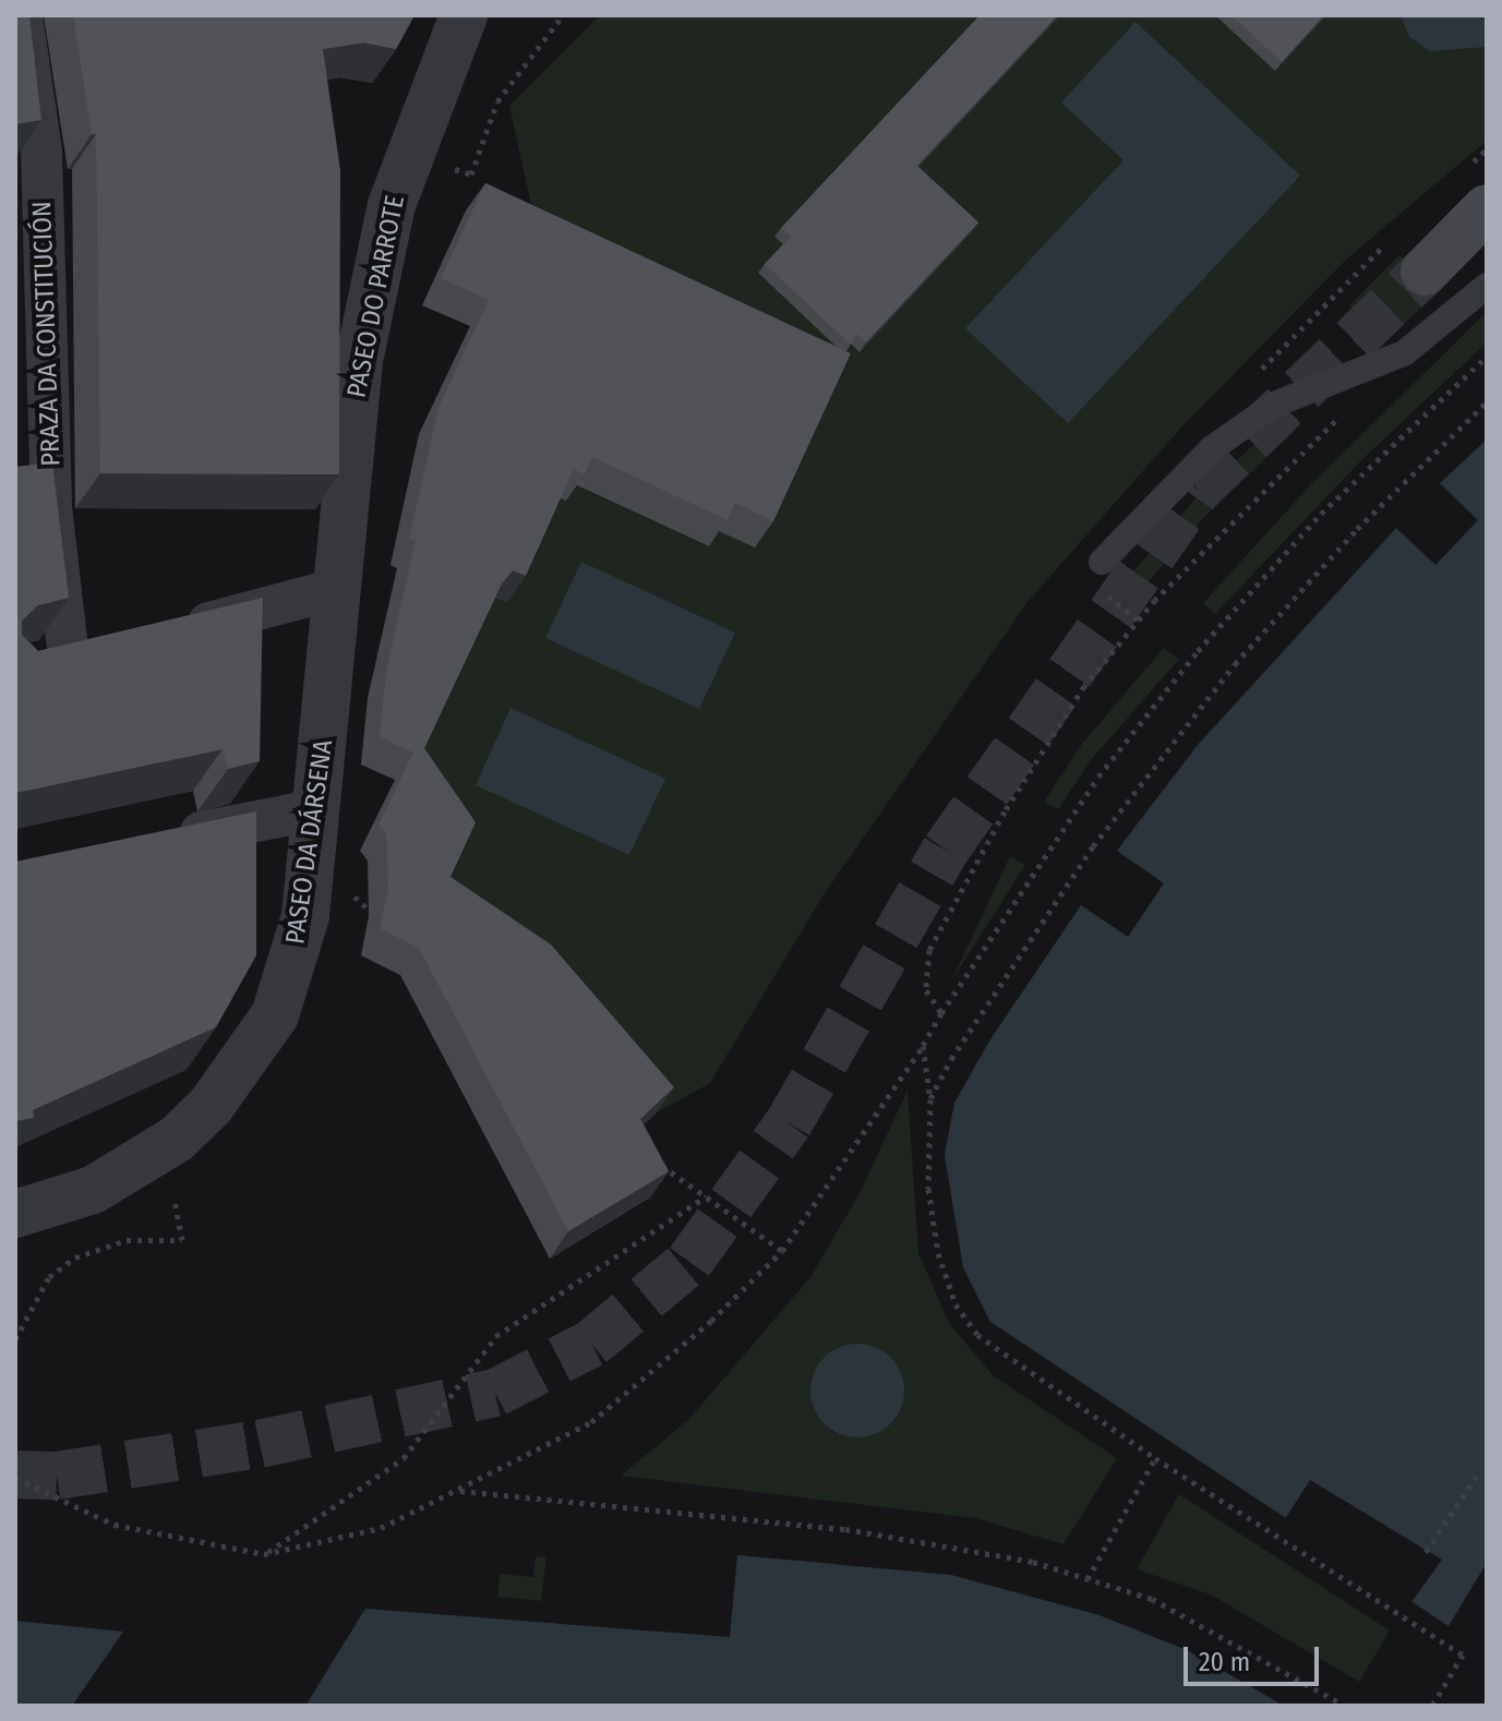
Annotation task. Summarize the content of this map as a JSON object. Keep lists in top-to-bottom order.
{
  "streets": {
    "street": ["PASEO DO PARROTE", "PRAZA DA CONSTITUCIÓN", "PASEO DA DÁRSENA"]
  },
  "crossings": [
    ["PASEO DO PARROTE", "PASEO DA DÁRSENA"]
  ],
  "scale_bar": "20 m"
}
